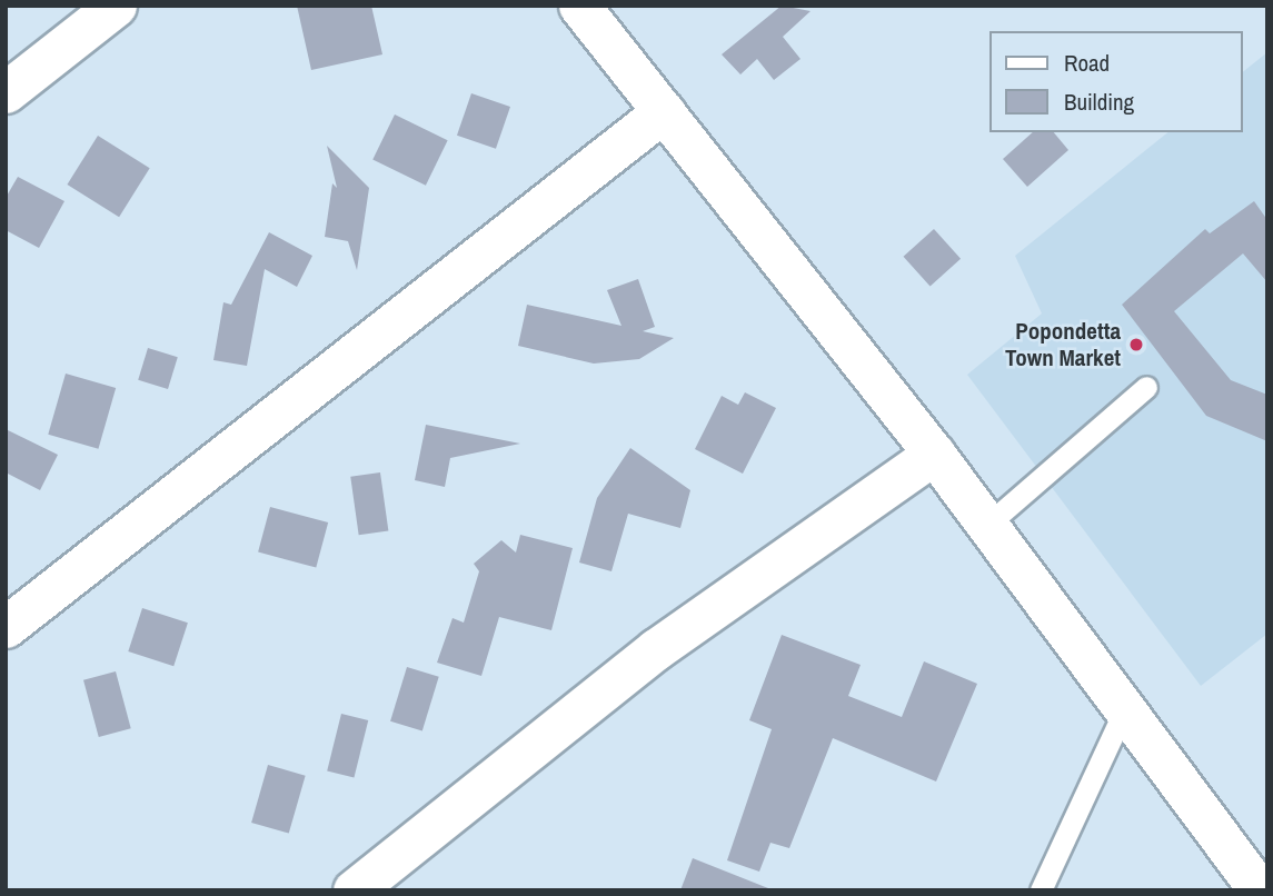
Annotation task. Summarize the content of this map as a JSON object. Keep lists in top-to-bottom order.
{
  "places": ["Popondetta Town Market"],
  "legend": ["Road", "Building"]
}
